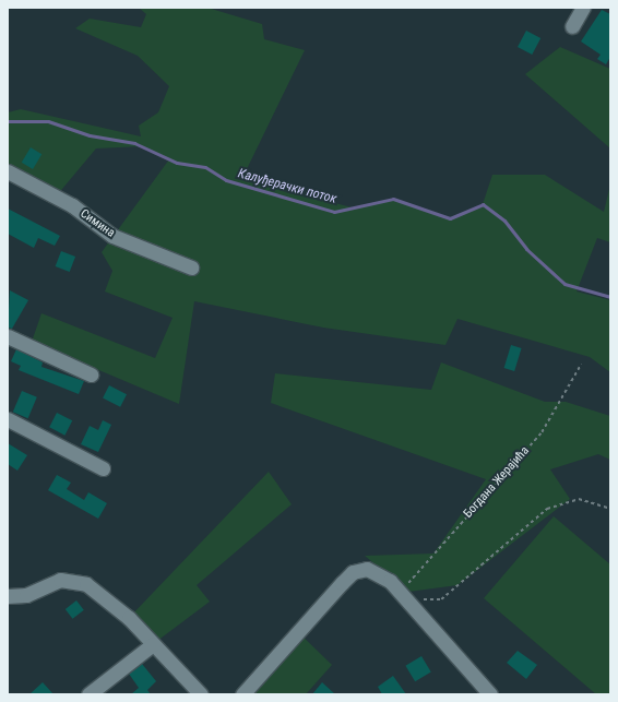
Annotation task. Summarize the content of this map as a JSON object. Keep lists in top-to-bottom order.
{
  "streets": {
    "street": ["Симина"],
    "path": ["Богдана Жерајића"]
  },
  "water": ["Калуђерачки поток"]
}
